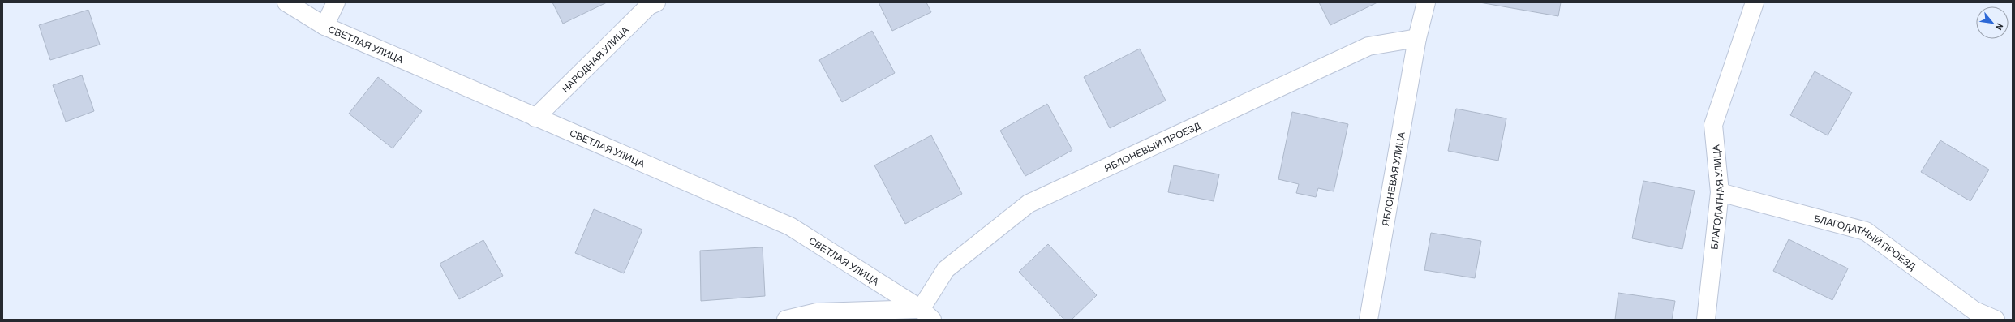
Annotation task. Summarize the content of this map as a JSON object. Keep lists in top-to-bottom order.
{
  "streets": {
    "street": [
      "СВЕТЛАЯ УЛИЦА",
      "НАРОДНАЯ УЛИЦА",
      "ЯБЛОНЕВЫЙ ПРОЕЗД",
      "ЯБЛОНЕВАЯ УЛИЦА",
      "БЛАГОДАТНАЯ УЛИЦА",
      "БЛАГОДАТНЫЙ ПРОЕЗД"
    ]
  },
  "crossings": [
    ["СВЕТЛАЯ УЛИЦА", "НАРОДНАЯ УЛИЦА"],
    ["СВЕТЛАЯ УЛИЦА", "ЯБЛОНЕВЫЙ ПРОЕЗД"],
    ["ЯБЛОНЕВЫЙ ПРОЕЗД", "ЯБЛОНЕВАЯ УЛИЦА"],
    ["БЛАГОДАТНАЯ УЛИЦА", "БЛАГОДАТНЫЙ ПРОЕЗД"]
  ],
  "north": "bottom right"
}
